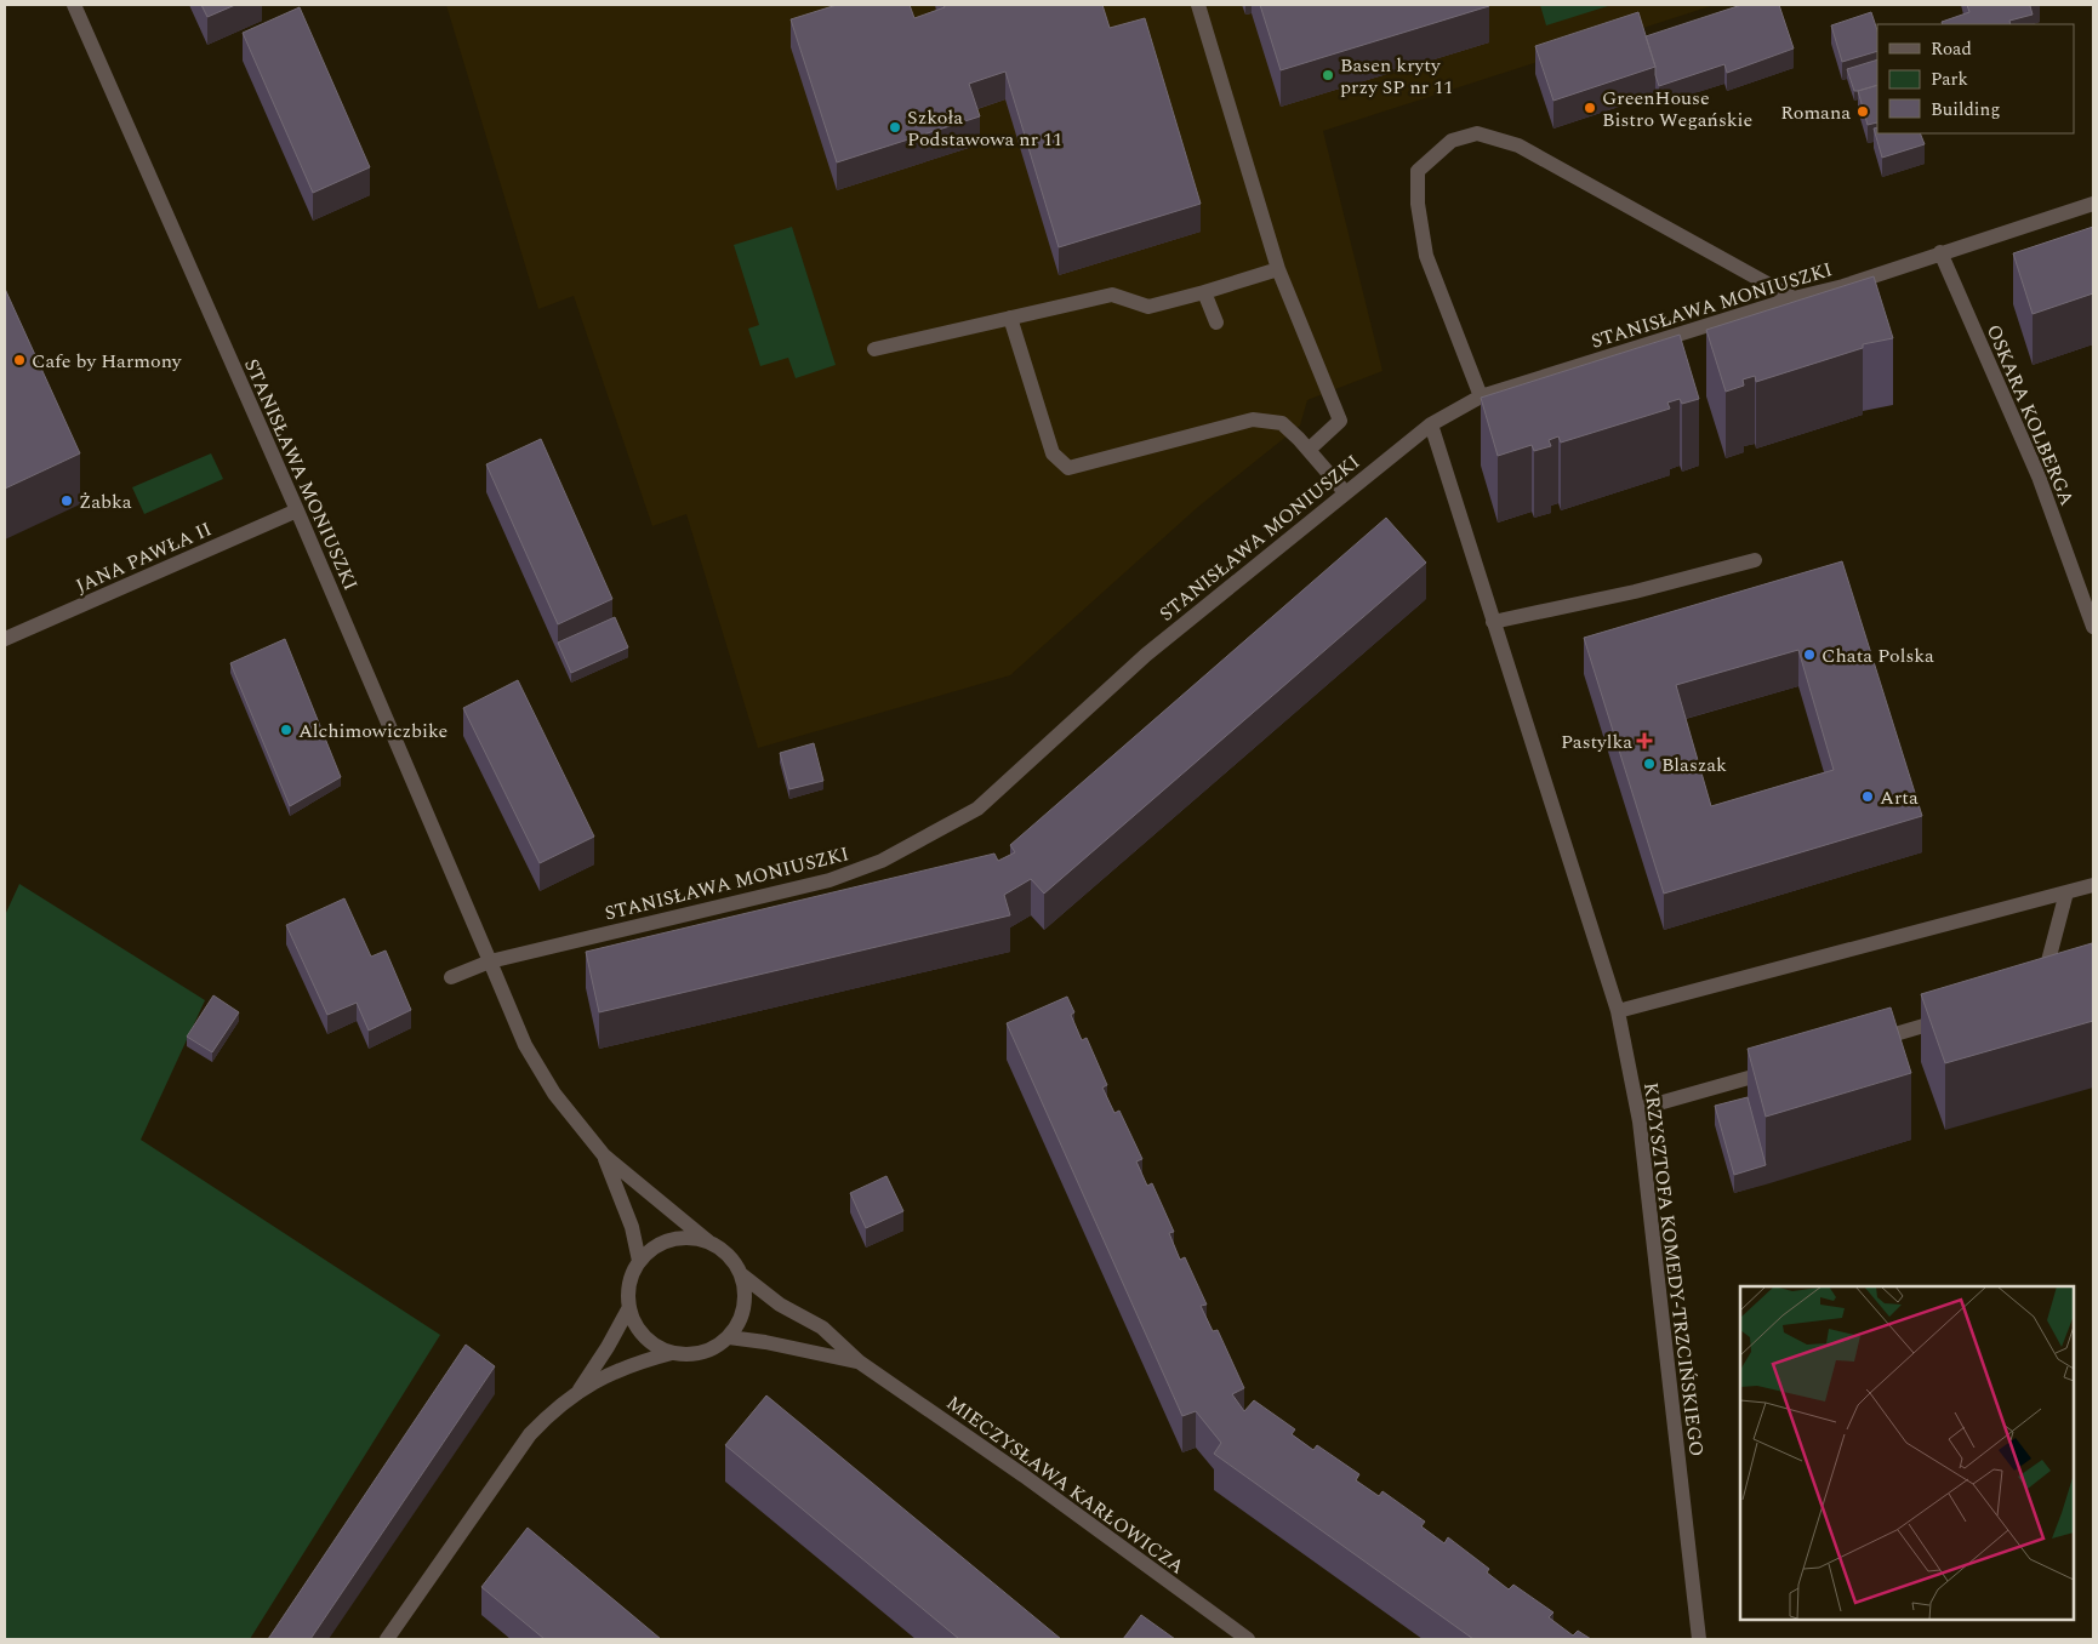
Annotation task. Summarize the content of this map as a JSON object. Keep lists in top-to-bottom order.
{
  "streets": {
    "street": [
      "STANISŁAWA MONIUSZKI",
      "OSKARA KOLBERGA",
      "JANA PAWŁA II",
      "KRZYSZTOFA KOMEDY-TRZCIŃSKIEGO",
      "MIECZYSŁAWA KARŁOWICZA"
    ]
  },
  "crossings": [
    ["STANISŁAWA MONIUSZKI", "OSKARA KOLBERGA"],
    ["STANISŁAWA MONIUSZKI", "JANA PAWŁA II"],
    ["STANISŁAWA MONIUSZKI", "KRZYSZTOFA KOMEDY-TRZCIŃSKIEGO"],
    ["STANISŁAWA MONIUSZKI", "MIECZYSŁAWA KARŁOWICZA"]
  ],
  "places": {
    "other": [
      "Basen kryty przy SP nr 11",
      "GreenHouse Bistro Wegańskie",
      "Romana",
      "Szkoła Podstawowa nr 11",
      "Cafe by Harmony",
      "Żabka",
      "Chata Polska",
      "Alchimowiczbike",
      "Blaszak",
      "Arta"
    ],
    "health": ["Pastylka"]
  },
  "legend": ["Road", "Park", "Building"]
}
